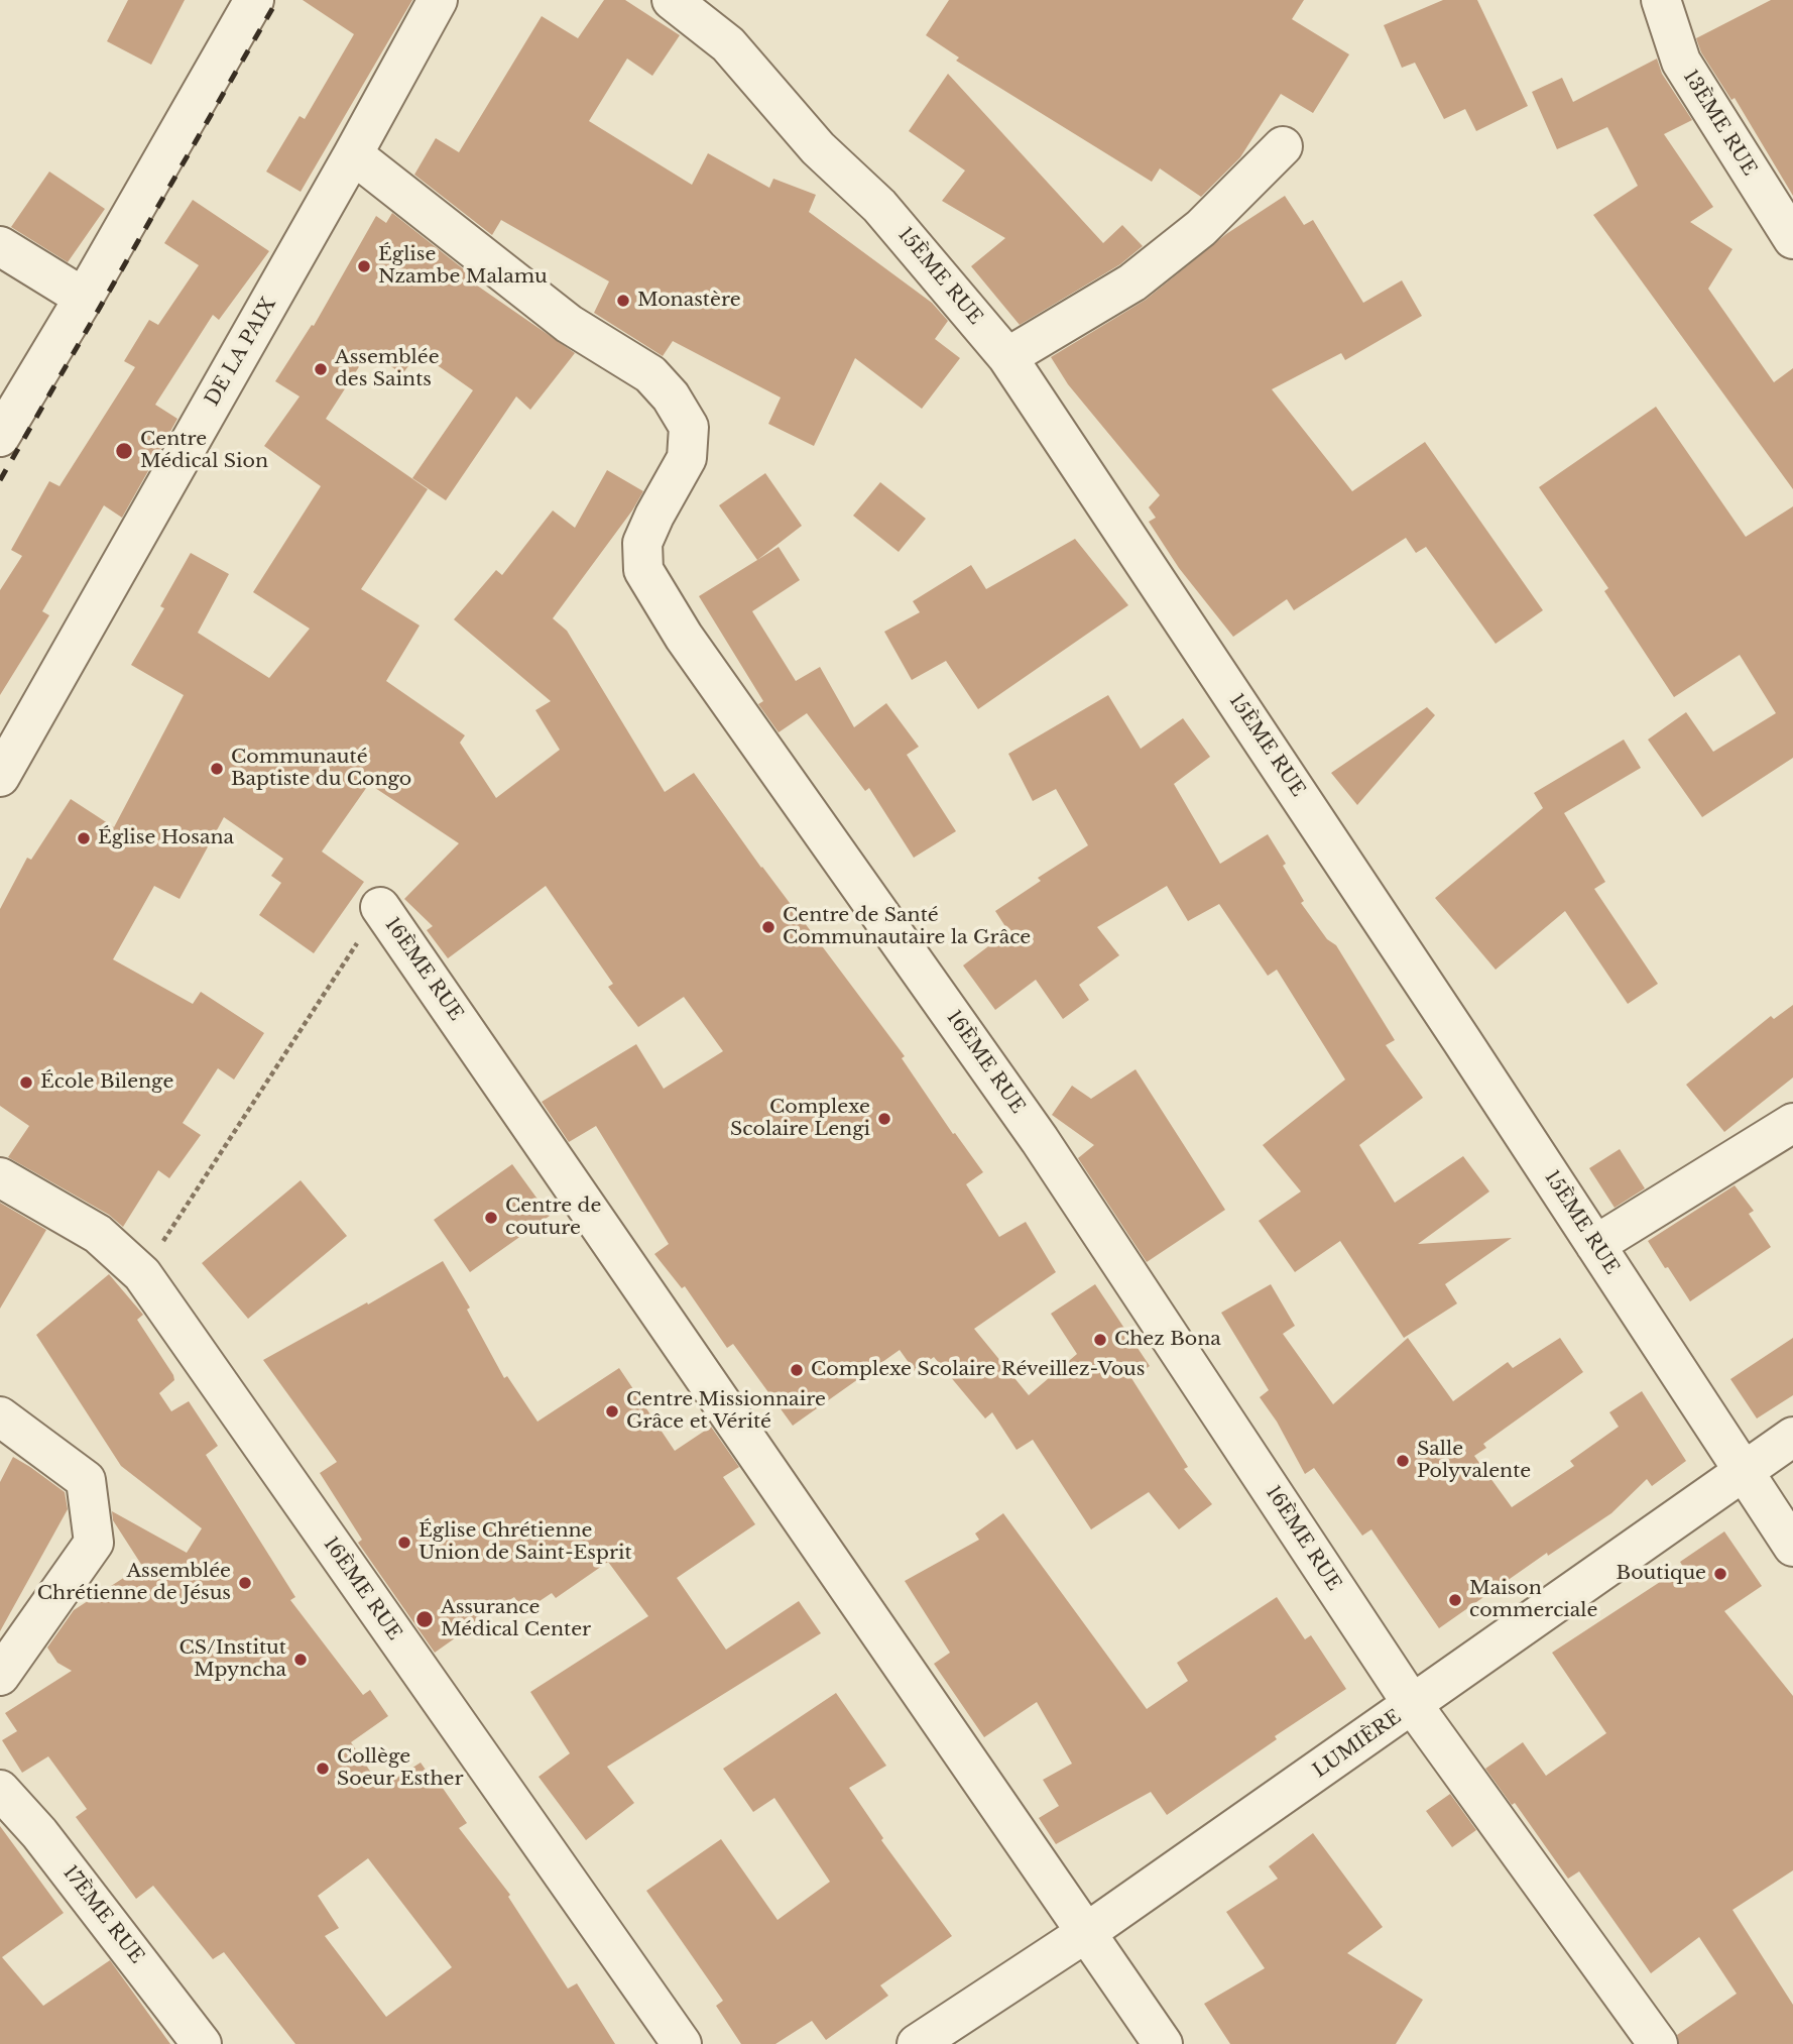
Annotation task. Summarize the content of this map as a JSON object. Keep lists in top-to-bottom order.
{
  "streets": {
    "street": [
      "13ÈME RUE",
      "15ÈME RUE",
      "DE LA PAIX",
      "16ÈME RUE",
      "LUMIÈRE",
      "17ÈME RUE"
    ]
  },
  "crossings": [
    ["15ÈME RUE", "LUMIÈRE"],
    ["DE LA PAIX", "16ÈME RUE"],
    ["16ÈME RUE", "LUMIÈRE"]
  ],
  "places": [
    "Église Nzambe Malamu",
    "Monastère",
    "Assemblée des Saints",
    "Centre Médical Sion",
    "Communauté Baptiste du Congo",
    "Église Hosana",
    "Centre de Santé Communautaire la Grâce",
    "École Bilenge",
    "Complexe Scolaire Lengi",
    "Centre de couture",
    "Chez Bona",
    "Complexe Scolaire Réveillez-Vous",
    "Centre Missionnaire Grâce et Vérité",
    "Salle Polyvalente",
    "Église Chrétienne Union de Saint-Esprit",
    "Boutique",
    "Assemblée Chrétienne de Jésus",
    "Maison commerciale",
    "Assurance Médical Center",
    "CS/Institut Mpyncha",
    "Collège Soeur Esther"
  ]
}
